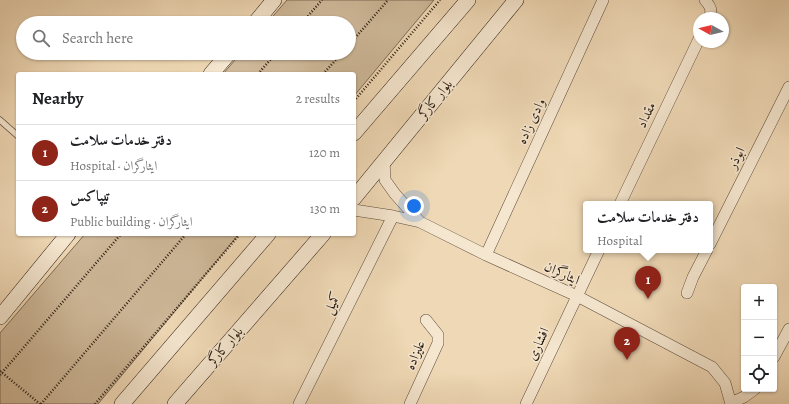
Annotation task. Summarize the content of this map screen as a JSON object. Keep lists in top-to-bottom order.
{
  "streets": {
    "main road": ["بلوار کارگر"],
    "street": [
      "مقداد",
      "وادی زاده",
      "ابوذر",
      "ایثارگران",
      "کمیل",
      "افشاری",
      "علیزاده"
    ]
  },
  "crossings": [
    ["وادی زاده", "ایثارگران"],
    ["ایثارگران", "کمیل"],
    ["ایثارگران", "افشاری"]
  ],
  "north": "left",
  "page": {
    "search": "Search here",
    "heading": ["Nearby", "2 results"],
    "list": [
      {
        "mark": "1",
        "name": "دفتر خدمات سلامت",
        "note": "Hospital · ایثارگران",
        "value": "120 m"
      },
      {
        "mark": "2",
        "name": "تیپاکس",
        "note": "Public building · ایثارگران",
        "value": "130 m"
      }
    ],
    "popup": ["دفتر خدمات سلامت", "Hospital"],
    "pins": ["1", "2"],
    "map_buttons": ["+", "−"]
  }
}
